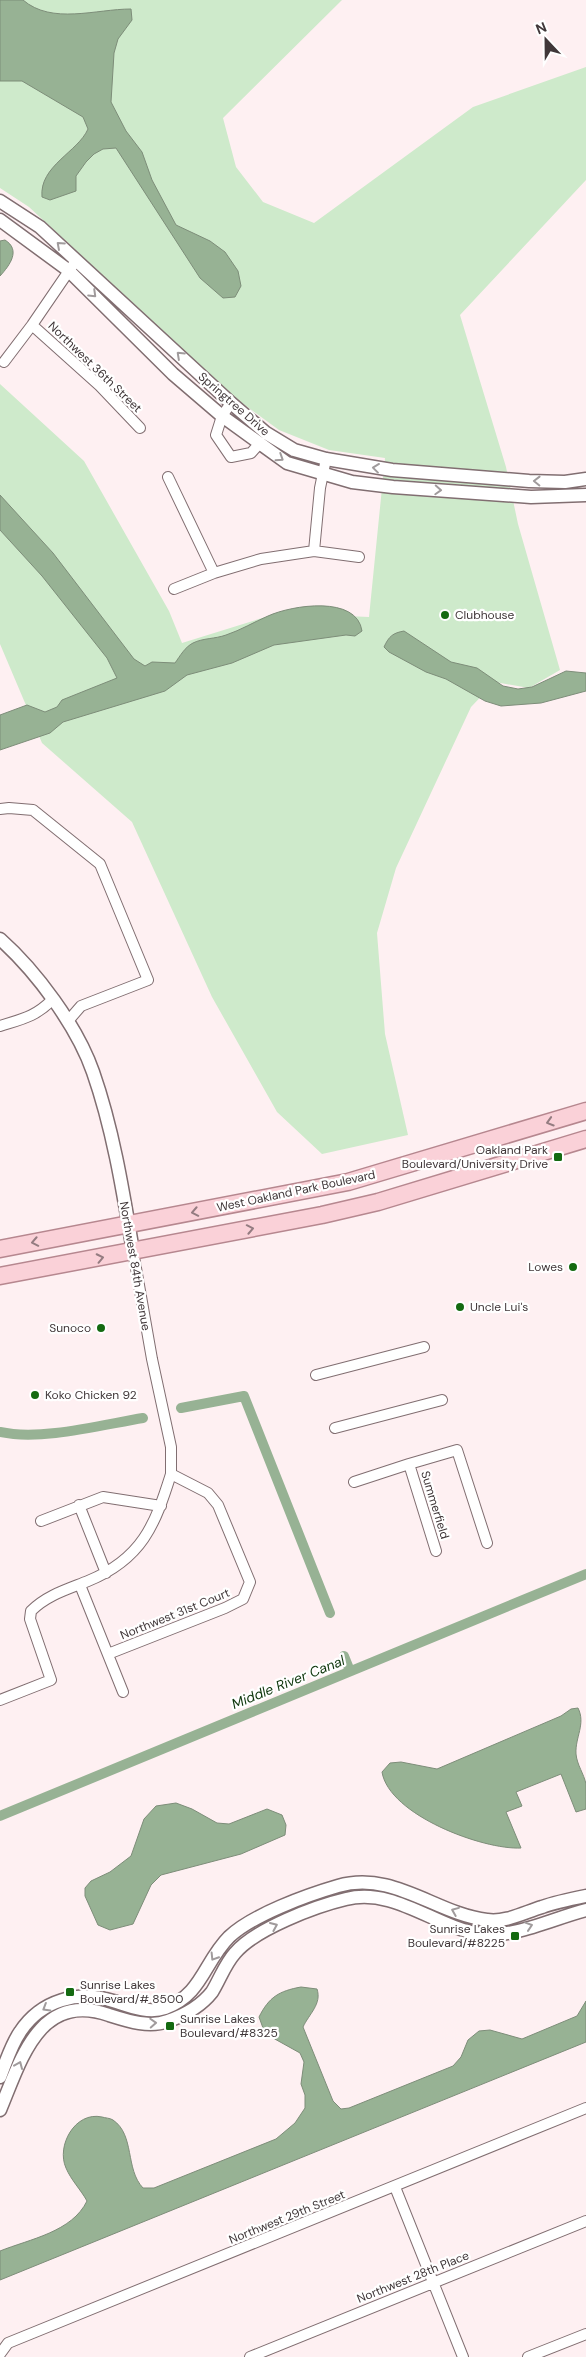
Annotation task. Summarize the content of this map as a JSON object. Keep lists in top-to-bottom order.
{
  "streets": {
    "main road": ["West Oakland Park Boulevard"],
    "street": [
      "Northwest 36th Street",
      "Springtree Drive",
      "Northwest 84th Avenue",
      "Summerfield",
      "Northwest 31st Court",
      "Northwest 29th Street",
      "Northwest 28th Place"
    ]
  },
  "crossings": [
    ["West Oakland Park Boulevard", "Northwest 84th Avenue"],
    ["Northwest 84th Avenue", "Northwest 31st Court"]
  ],
  "water": ["Middle River Canal"],
  "places": {
    "other": [
      "Clubhouse",
      "Lowes",
      "Uncle Lui's",
      "Sunoco",
      "Koko Chicken 92"
    ],
    "transit": [
      "Oakland Park Boulevard/University Drive",
      "Sunrise Lakes Boulevard/#8225",
      "Sunrise Lakes Boulevard/# 8500",
      "Sunrise Lakes Boulevard/#8325"
    ]
  },
  "north": "top"
}
